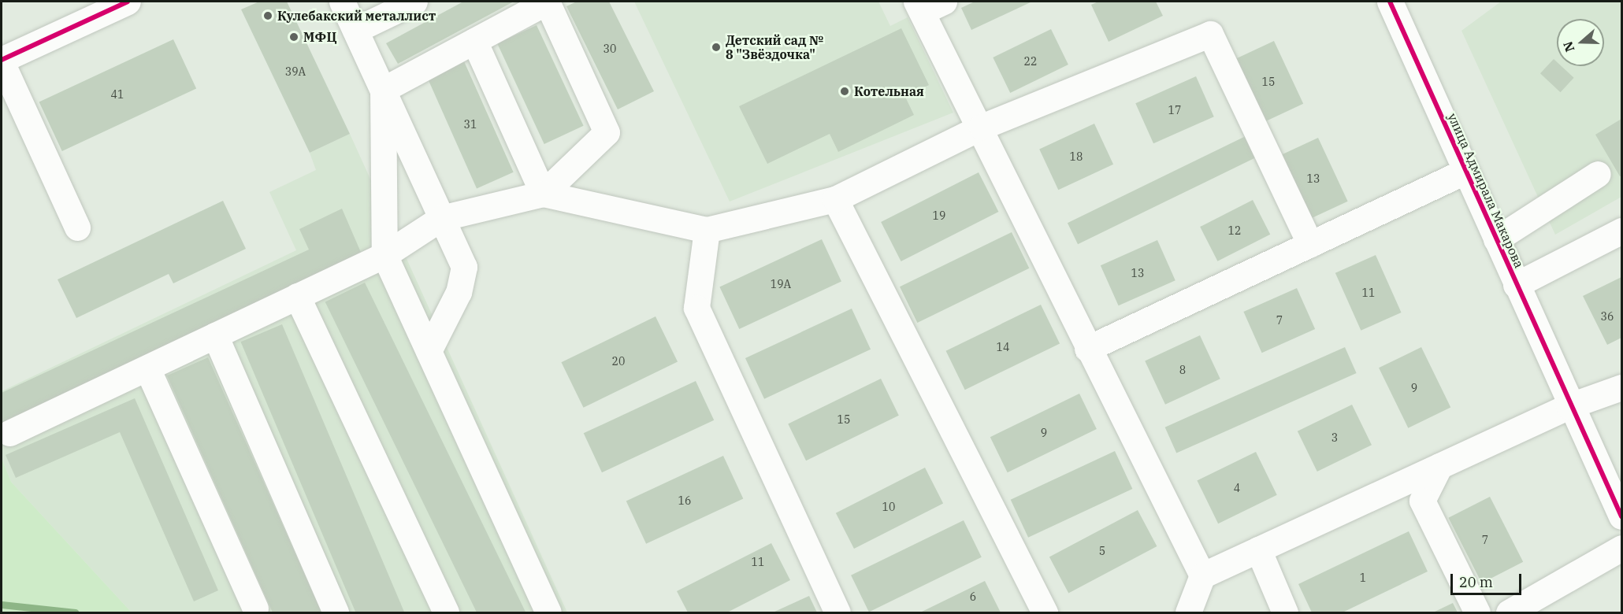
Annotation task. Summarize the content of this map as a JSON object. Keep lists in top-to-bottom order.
{
  "streets": {
    "street": ["улица Адмирала Макарова"]
  },
  "places": [
    "Кулебакский металлист",
    "МФЦ",
    "Детский сад № 8 \"Звёздочка\"",
    "Котельная"
  ],
  "house_numbers": [
    "30",
    "22",
    "39А",
    "15",
    "41",
    "17",
    "31",
    "18",
    "13",
    "19",
    "12",
    "13",
    "19А",
    "11",
    "36",
    "7",
    "14",
    "20",
    "8",
    "9",
    "15",
    "9",
    "3",
    "4",
    "16",
    "10",
    "7",
    "5",
    "11",
    "1",
    "6"
  ],
  "scale_bar": "20 m",
  "north": "left"
}
